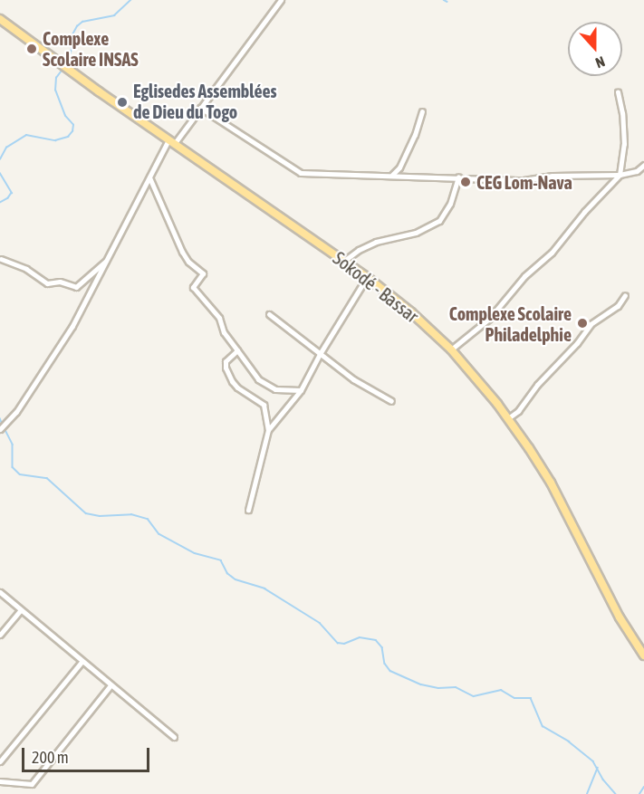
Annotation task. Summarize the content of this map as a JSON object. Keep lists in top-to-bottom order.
{
  "streets": {
    "main road": ["Sokodé - Bassar"]
  },
  "places": [
    "Complexe Scolaire INSAS",
    "Eglisedes Assemblées de Dieu du Togo",
    "CEG Lom-Nava",
    "Complexe Scolaire Philadelphie"
  ],
  "scale_bar": "200 m",
  "north": "bottom"
}
